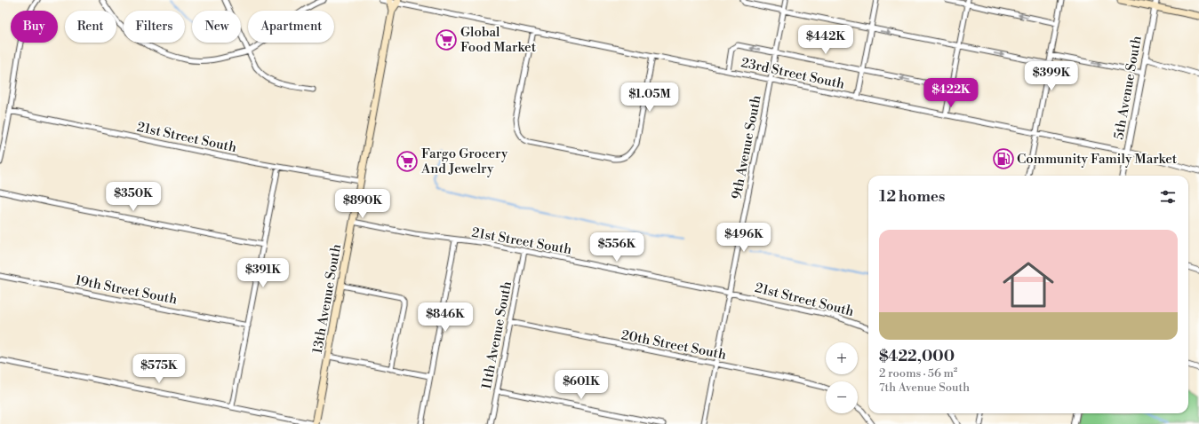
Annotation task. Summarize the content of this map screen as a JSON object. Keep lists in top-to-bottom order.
{
  "streets": {
    "main road": ["13th Avenue South"],
    "street": [
      "23rd Street South",
      "5th Avenue South",
      "21st Street South",
      "9th Avenue South",
      "19th Street South",
      "11th Avenue South",
      "20th Street South"
    ]
  },
  "crossings": [
    ["23rd Street South", "5th Avenue South"],
    ["23rd Street South", "9th Avenue South"],
    ["23rd Street South", "13th Avenue South"],
    ["21st Street South", "9th Avenue South"],
    ["21st Street South", "13th Avenue South"],
    ["21st Street South", "11th Avenue South"],
    ["9th Avenue South", "20th Street South"],
    ["11th Avenue South", "20th Street South"]
  ],
  "places": {
    "supermarket": ["Global Food Market", "Fargo Grocery And Jewelry"],
    "fuel station": ["Community Family Market"]
  },
  "page": {
    "chip": [
      "Buy",
      "Rent",
      "Filters",
      "New",
      "Apartment"
    ],
    "price": [
      "$442K",
      "$399K",
      "$422K",
      "$1.05M",
      "$350K",
      "$890K",
      "$496K",
      "$556K",
      "$391K",
      "$846K",
      "$575K",
      "$601K"
    ],
    "heading": "12 homes",
    "list": [
      {
        "name": "$422,000",
        "note": "2 rooms · 56 m² · 7th Avenue South"
      }
    ],
    "map_buttons": ["+", "−"]
  }
}
